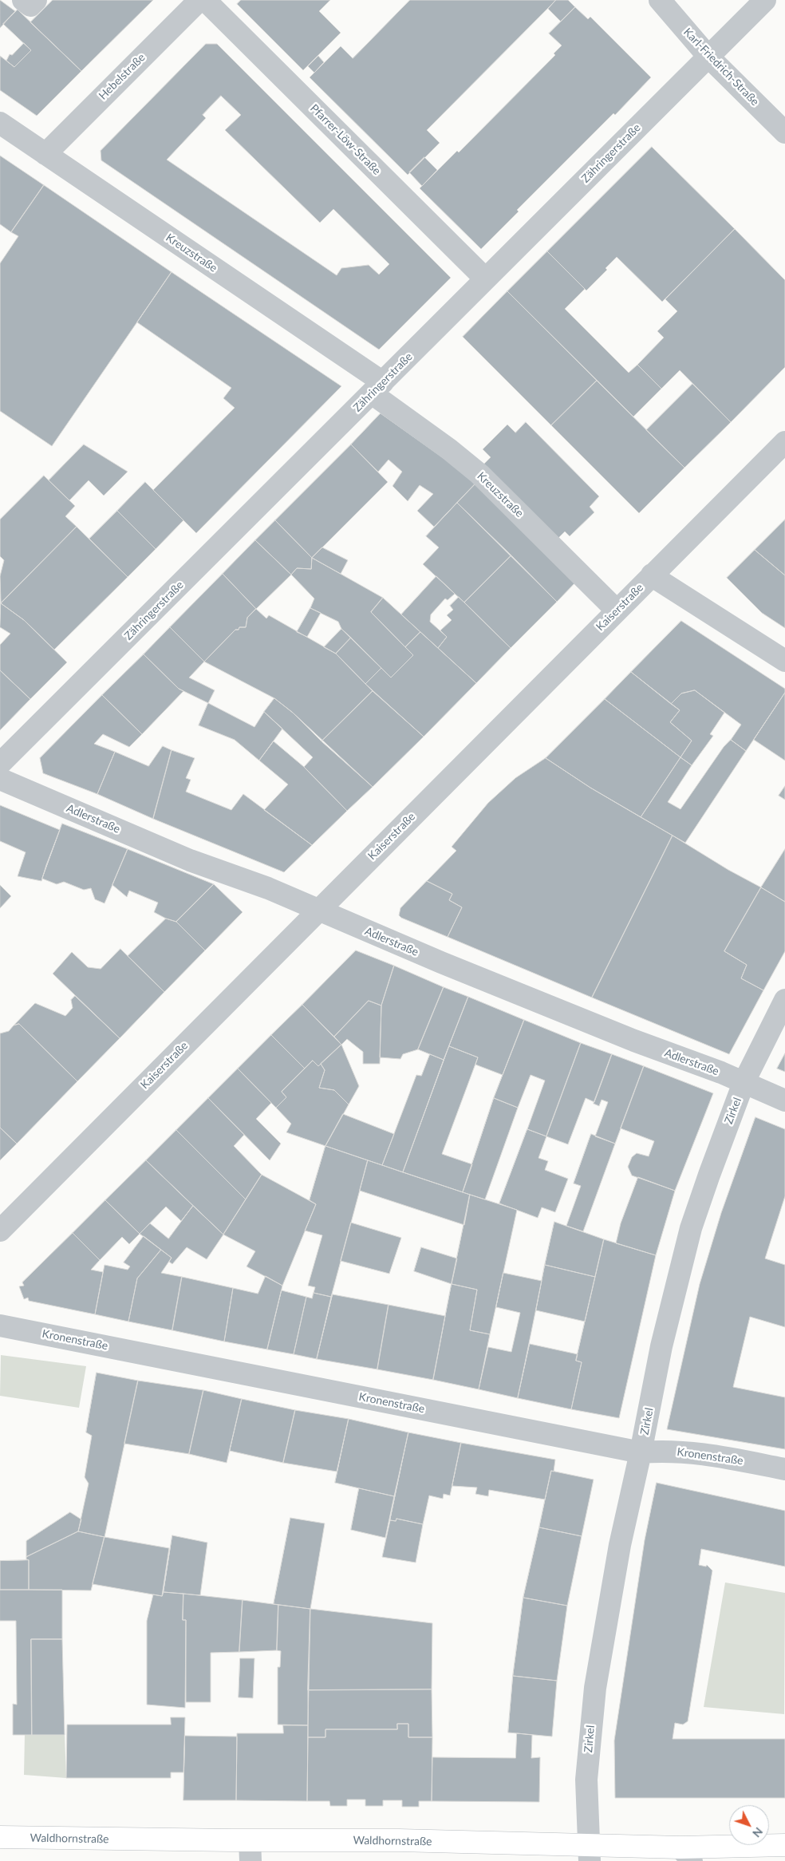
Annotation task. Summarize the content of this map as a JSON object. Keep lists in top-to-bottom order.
{
  "streets": {
    "main road": ["Waldhornstraße"],
    "street": [
      "Karl-Friedrich-Straße",
      "Hebelstraße",
      "Pfarrer-Löw-Straße",
      "Zähringerstraße",
      "Kreuzstraße",
      "Kaiserstraße",
      "Adlerstraße",
      "Zirkel",
      "Kronenstraße"
    ]
  },
  "crossings": [
    ["Karl-Friedrich-Straße", "Zähringerstraße"],
    ["Hebelstraße", "Kreuzstraße"],
    ["Pfarrer-Löw-Straße", "Zähringerstraße"],
    ["Zähringerstraße", "Kreuzstraße"],
    ["Kreuzstraße", "Kaiserstraße"],
    ["Kaiserstraße", "Adlerstraße"],
    ["Adlerstraße", "Zirkel"],
    ["Zirkel", "Kronenstraße"],
    ["Zirkel", "Waldhornstraße"]
  ],
  "north": "bottom right"
}
